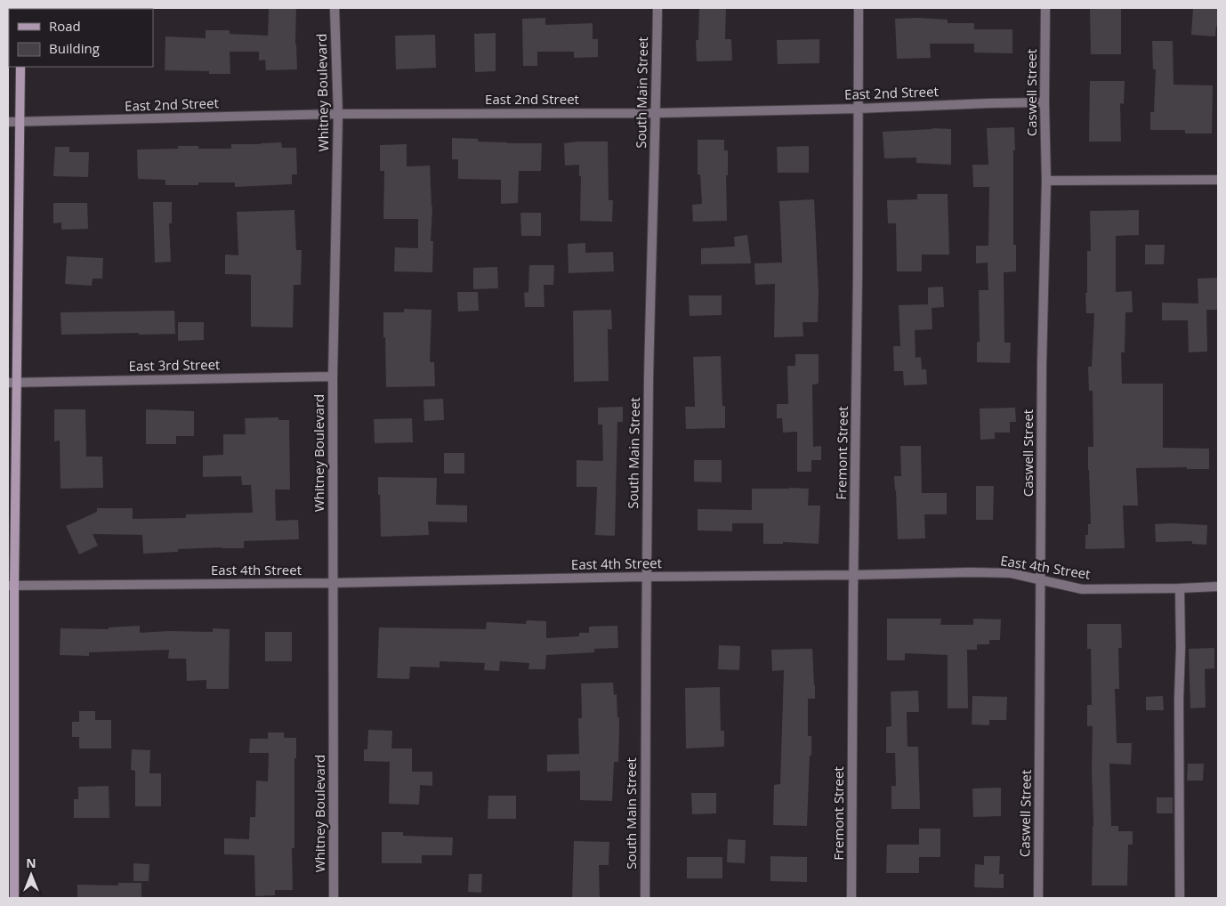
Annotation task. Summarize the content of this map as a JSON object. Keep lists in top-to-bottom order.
{
  "streets": {
    "street": [
      "Whitney Boulevard",
      "South Main Street",
      "Caswell Street",
      "East 2nd Street",
      "East 3rd Street",
      "Fremont Street",
      "East 4th Street"
    ]
  },
  "crossings": [
    ["Whitney Boulevard", "East 2nd Street"],
    ["Whitney Boulevard", "East 3rd Street"],
    ["Whitney Boulevard", "East 4th Street"],
    ["South Main Street", "East 2nd Street"],
    ["South Main Street", "East 4th Street"],
    ["Caswell Street", "East 2nd Street"],
    ["Caswell Street", "East 4th Street"],
    ["East 2nd Street", "Fremont Street"],
    ["Fremont Street", "East 4th Street"]
  ],
  "legend": ["Road", "Building"],
  "north": "top"
}
